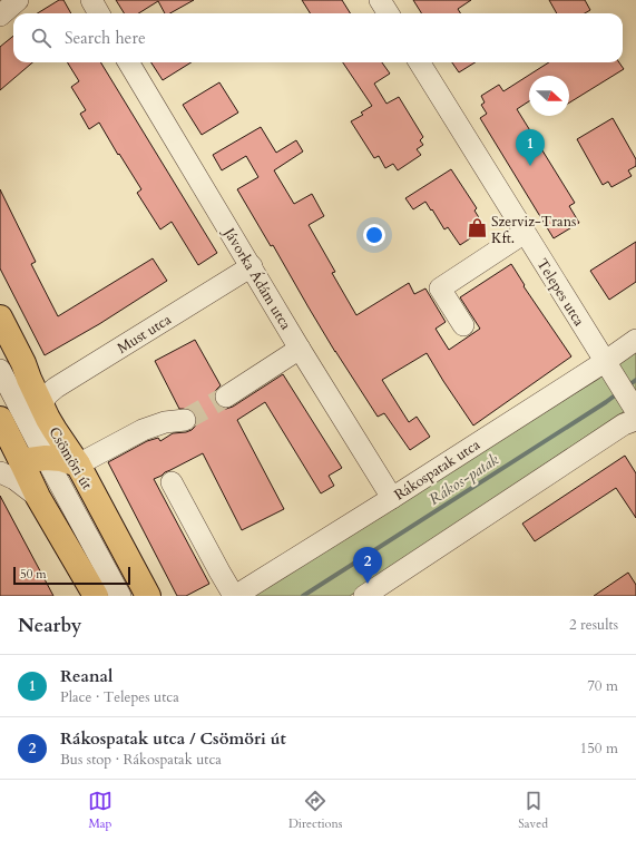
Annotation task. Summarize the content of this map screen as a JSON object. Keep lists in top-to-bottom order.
{
  "streets": {
    "main road": ["Csömöri út"],
    "street": [
      "Jávorka Ádám utca",
      "Telepes utca",
      "Must utca",
      "Rákospatak utca"
    ]
  },
  "crossings": [
    ["Jávorka Ádám utca", "Must utca"],
    ["Jávorka Ádám utca", "Rákospatak utca"],
    ["Telepes utca", "Rákospatak utca"],
    ["Must utca", "Csömöri út"]
  ],
  "water": ["Rákos-patak"],
  "places": {
    "shop": ["Szerviz-Trans Kft."]
  },
  "scale_bar": "50 m",
  "north": "right",
  "page": {
    "search": "Search here",
    "pins": ["1", "2"],
    "scale": "50 m",
    "heading": ["Nearby", "2 results"],
    "list": [
      {
        "mark": "1",
        "name": "Reanal",
        "note": "Place · Telepes utca",
        "value": "70 m"
      },
      {
        "mark": "2",
        "name": "Rákospatak utca / Csömöri út",
        "note": "Bus stop · Rákospatak utca",
        "value": "150 m"
      }
    ],
    "nav": ["Map", "Directions", "Saved"]
  }
}
